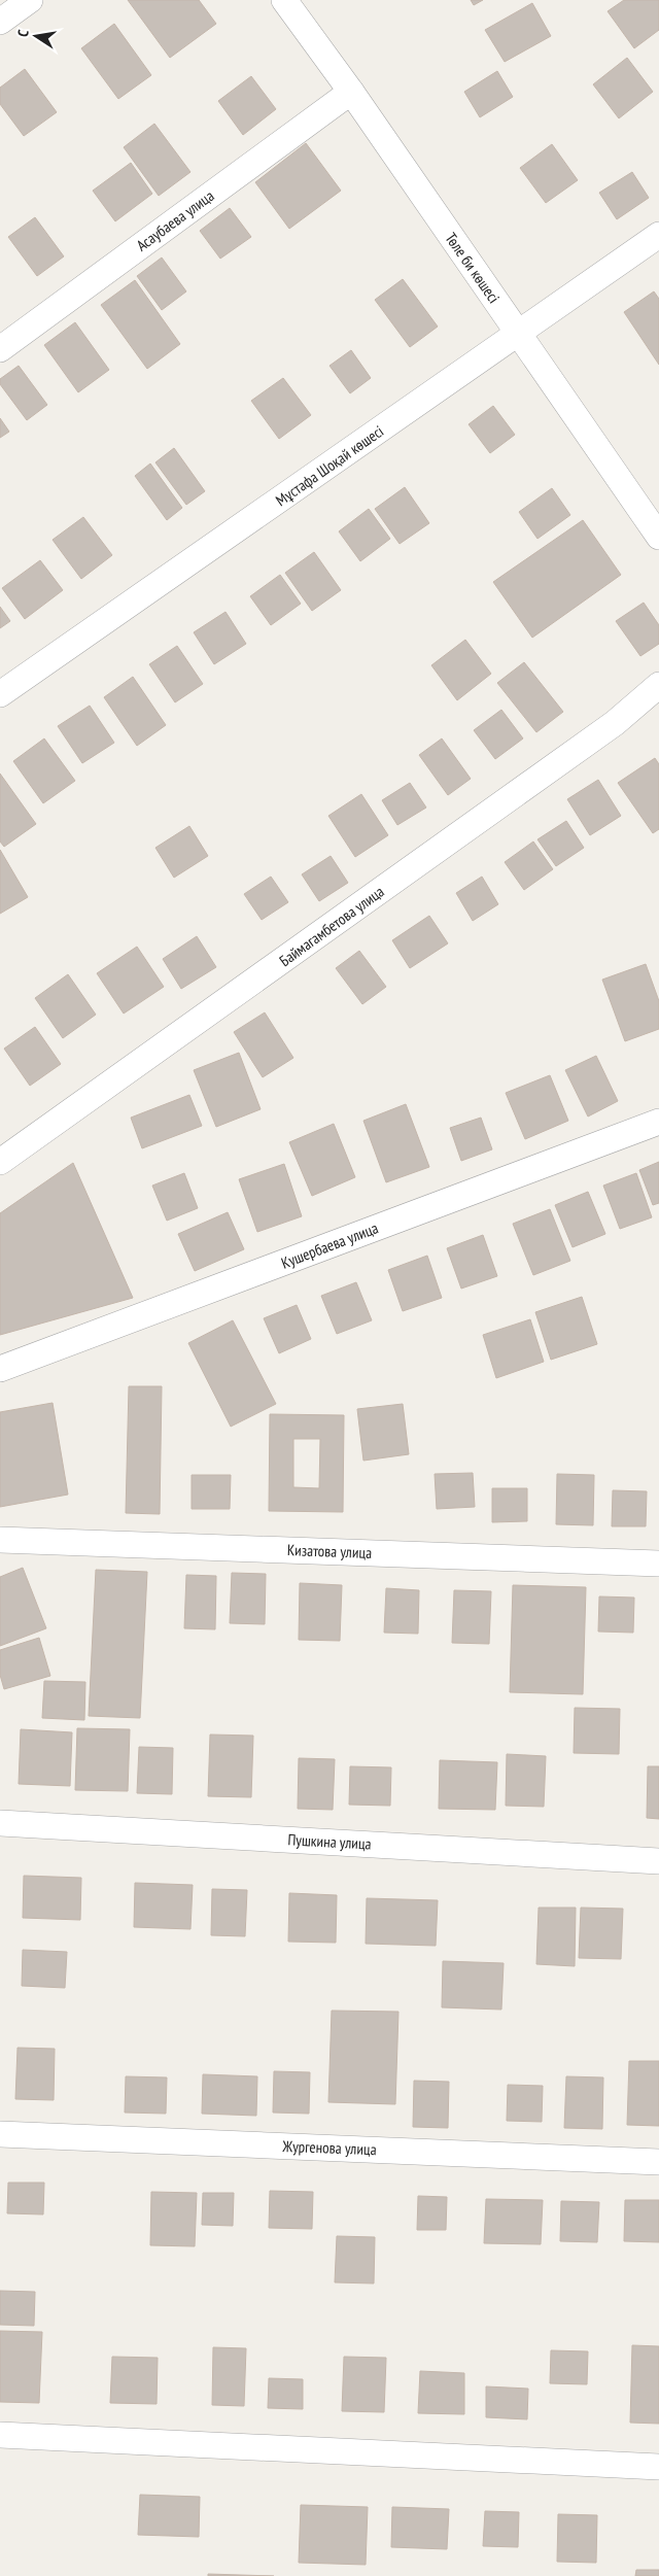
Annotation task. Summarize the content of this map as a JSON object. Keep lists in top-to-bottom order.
{
  "streets": {
    "street": [
      "Асаубаева улица",
      "Төле би көшесі",
      "Мұстафа Шоқай көшесі",
      "Баймагамбетова улица",
      "Кушербаева улица",
      "Кизатова улица",
      "Пушкина улица",
      "Жургенова улица"
    ]
  },
  "crossings": [
    ["Асаубаева улица", "Төле би көшесі"],
    ["Төле би көшесі", "Мұстафа Шоқай көшесі"]
  ],
  "north": "left"
}
